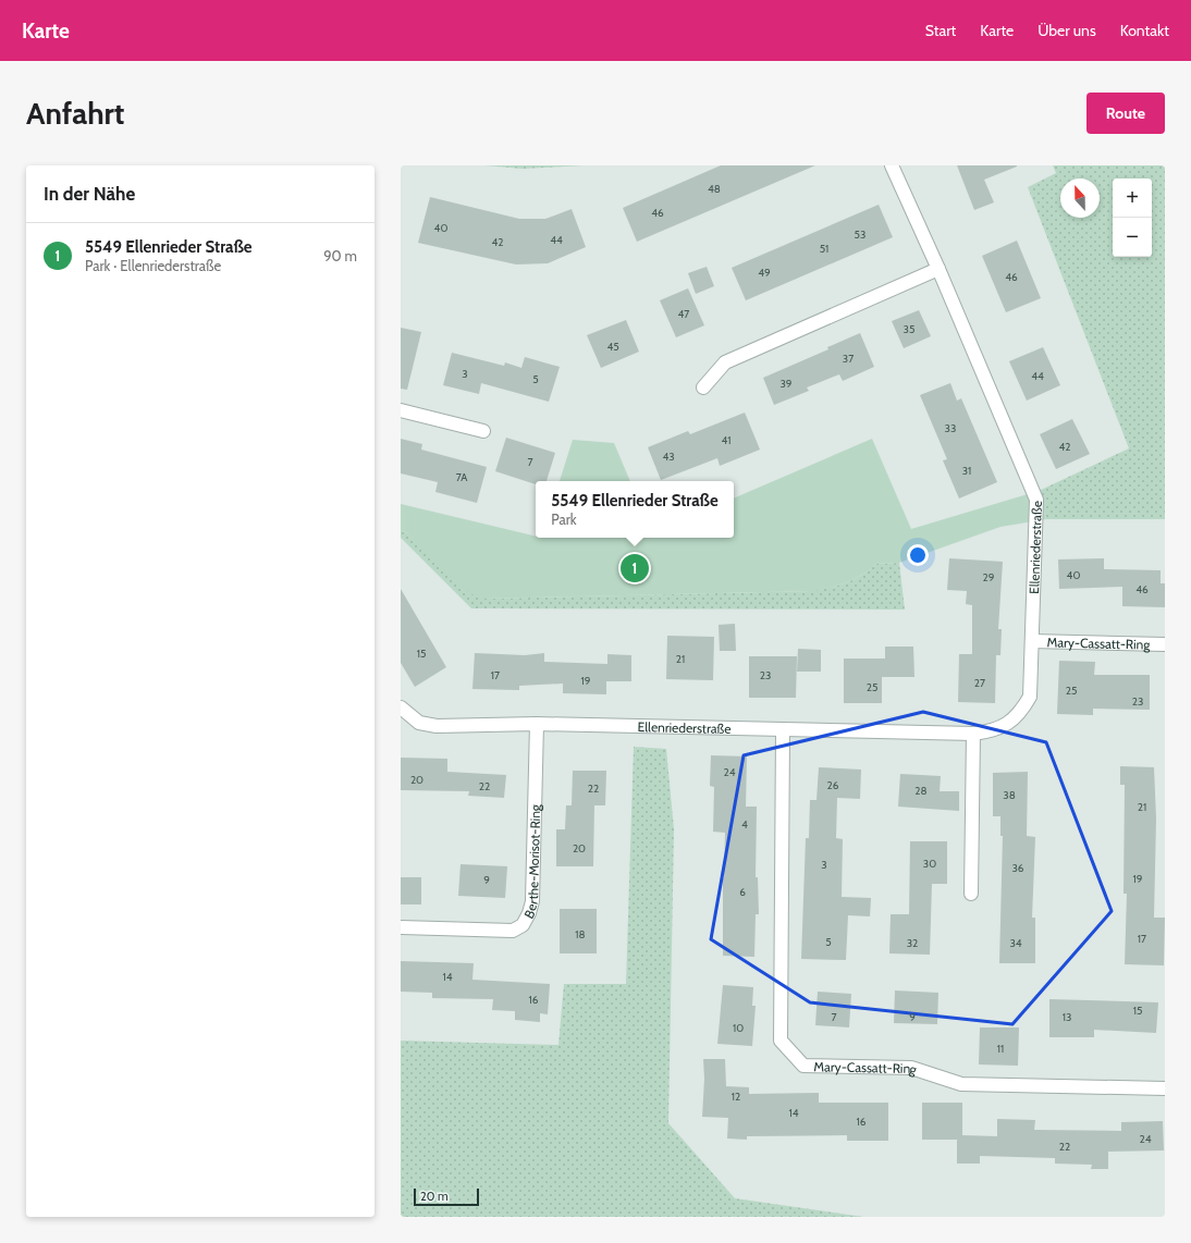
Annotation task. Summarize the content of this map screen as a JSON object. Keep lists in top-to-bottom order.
{
  "streets": {
    "street": ["Ellenriederstraße", "Mary-Cassatt-Ring", "Berthe-Morisot-Ring"]
  },
  "crossings": [
    ["Ellenriederstraße", "Mary-Cassatt-Ring"],
    ["Ellenriederstraße", "Berthe-Morisot-Ring"]
  ],
  "house_numbers": [
    "48",
    "46",
    "40",
    "53",
    "44",
    "42",
    "51",
    "49",
    "46",
    "47",
    "35",
    "45",
    "37",
    "3",
    "44",
    "5",
    "39",
    "33",
    "41",
    "42",
    "43",
    "7",
    "31",
    "7A",
    "40",
    "29",
    "46",
    "15",
    "21",
    "17",
    "23",
    "19",
    "27",
    "25",
    "25",
    "23",
    "24",
    "20",
    "26",
    "22",
    "22",
    "28",
    "38",
    "21",
    "4",
    "20",
    "30",
    "3",
    "36",
    "19",
    "9",
    "6",
    "18",
    "17",
    "5",
    "32",
    "34",
    "14",
    "16",
    "15",
    "7",
    "9",
    "13",
    "10",
    "11",
    "12",
    "14",
    "16",
    "24",
    "22"
  ],
  "scale_bar": "20 m",
  "north": "top",
  "page": {
    "header": "Karte",
    "nav": [
      "Start",
      "Karte",
      "Über uns",
      "Kontakt"
    ],
    "buttons": "Route",
    "title": "Anfahrt",
    "heading": "In der Nähe",
    "map_buttons": ["+", "−"],
    "list": [
      {
        "mark": "1",
        "name": "5549 Ellenrieder Straße",
        "note": "Park · Ellenriederstraße",
        "value": "90 m"
      }
    ],
    "popup": ["5549 Ellenrieder Straße", "Park"],
    "pins": "1",
    "scale": "20 m"
  }
}
